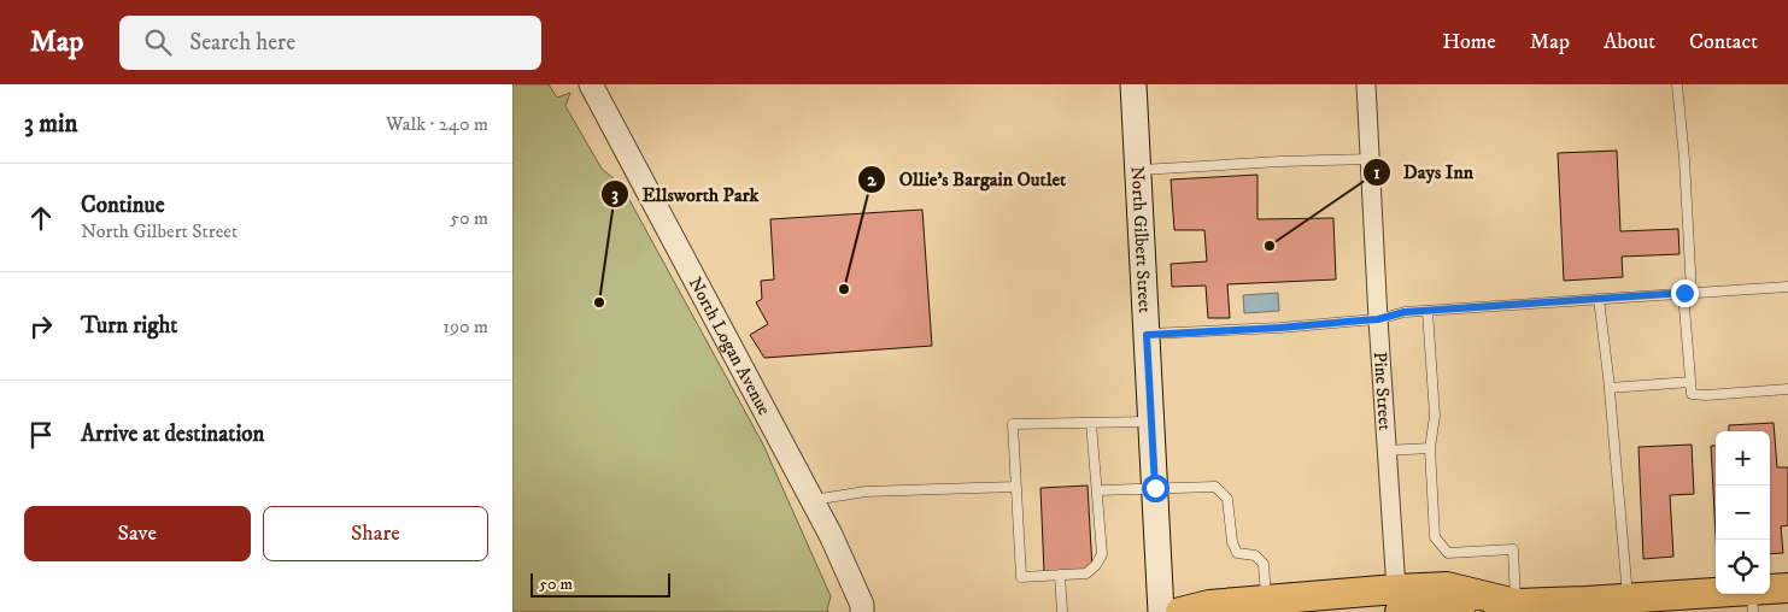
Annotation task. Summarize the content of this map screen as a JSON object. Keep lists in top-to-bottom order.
{
  "streets": {
    "main road": ["North Gilbert Street"],
    "street": ["North Logan Avenue", "Pine Street"]
  },
  "places": ["Days Inn", "Ollie's Bargain Outlet", "Ellsworth Park"],
  "scale_bar": "50 m",
  "page": {
    "header": "Map",
    "search": "Search here",
    "nav": [
      "Home",
      "Map",
      "About",
      "Contact"
    ],
    "heading": ["3 min", "Walk · 240 m"],
    "list": [
      ["Continue", "North Gilbert Street", "50 m"],
      ["Turn right", "190 m"],
      "Arrive at destination"
    ],
    "map_buttons": ["+", "−"],
    "buttons": ["Save", "Share"],
    "scale": "50 m"
  }
}
